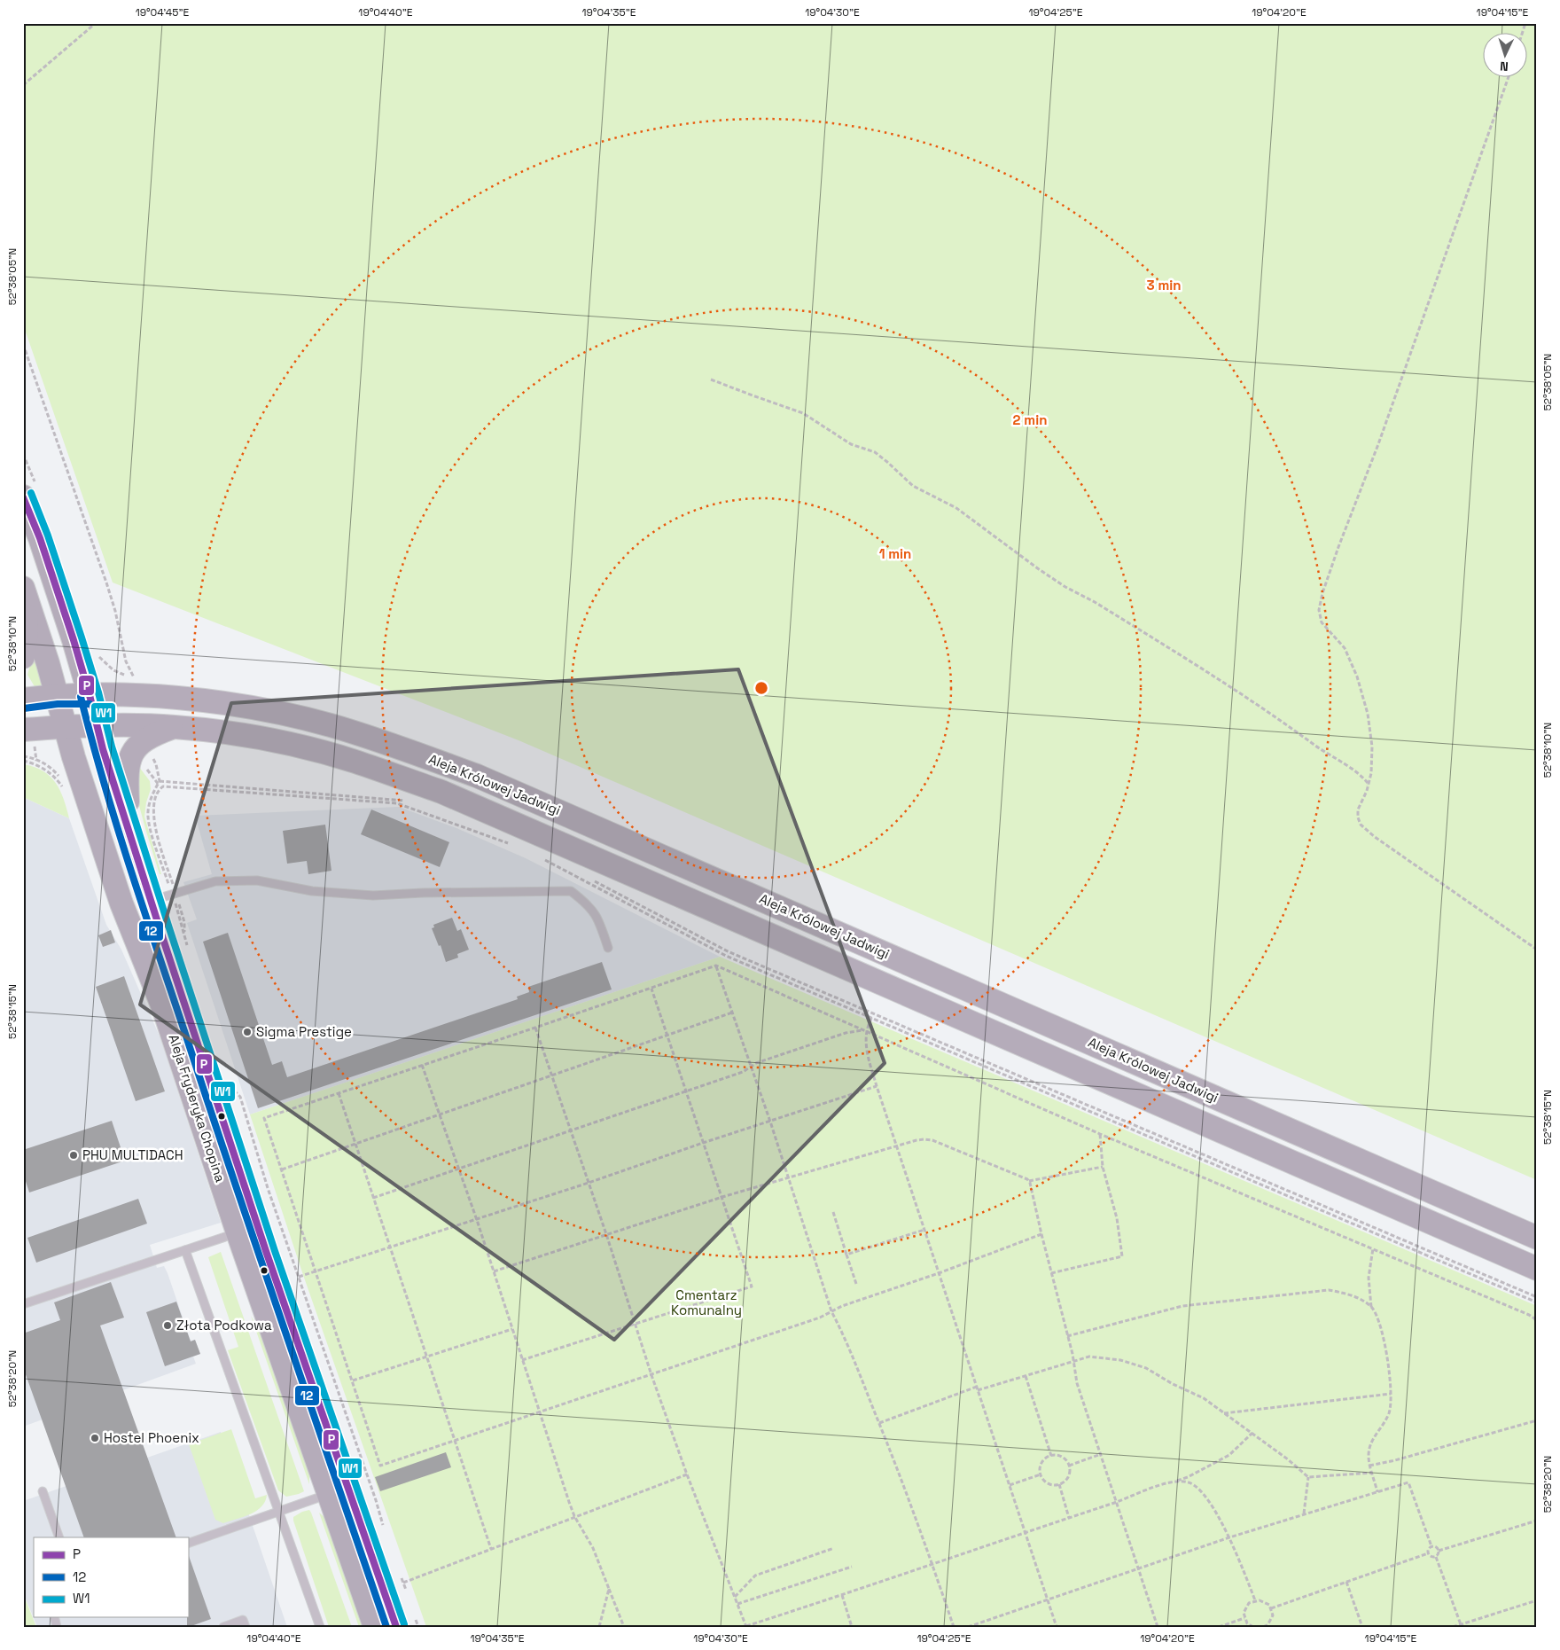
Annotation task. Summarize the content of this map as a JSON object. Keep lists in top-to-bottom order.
{
  "streets": {
    "main road": ["Aleja Królowej Jadwigi", "Aleja Fryderyka Chopina"]
  },
  "crossings": [
    ["Aleja Królowej Jadwigi", "Aleja Fryderyka Chopina"]
  ],
  "parks": ["Cmentarz Komunalny"],
  "places": [
    "Sigma Prestige",
    "PHU MULTIDACH",
    "Złota Podkowa",
    "Hostel Phoenix"
  ],
  "lines": ["transit line W1", "transit line P", "transit line 12"],
  "legend": ["P", "12", "W1"],
  "north": "bottom",
  "coordinates": [
    "19°04'45\"E",
    "19°04'40\"E",
    "19°04'35\"E",
    "19°04'30\"E",
    "19°04'25\"E",
    "19°04'20\"E",
    "19°04'15\"E",
    "52°38'05\"N",
    "52°38'10\"N",
    "52°38'15\"N",
    "52°38'20\"N"
  ],
  "rings": ["3 min", "2 min", "1 min"]
}
